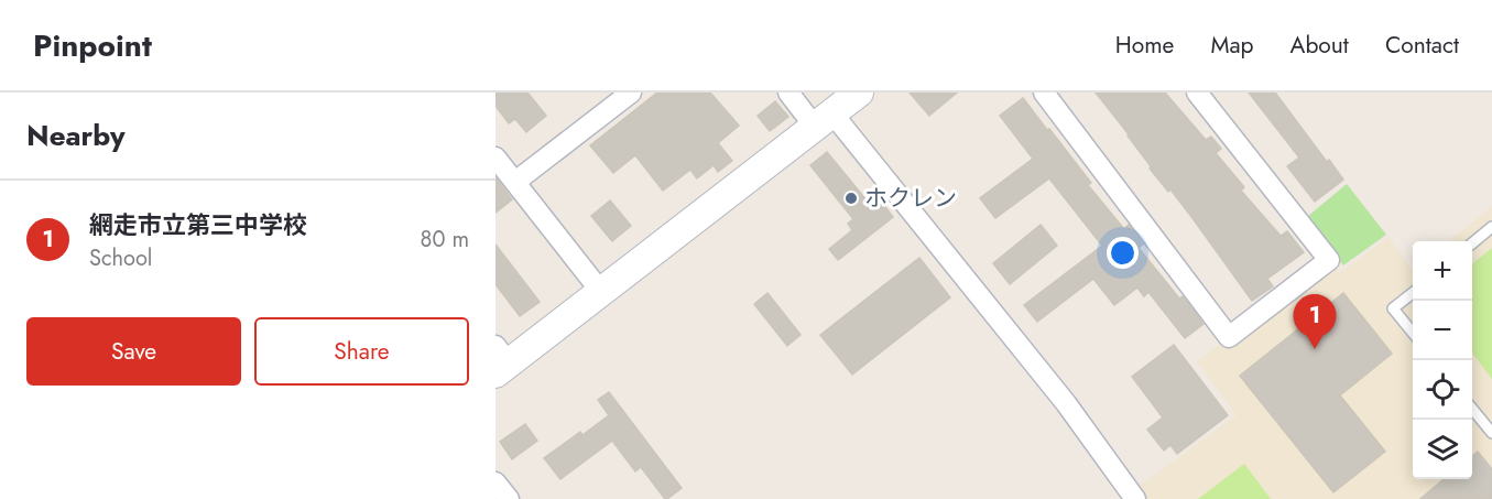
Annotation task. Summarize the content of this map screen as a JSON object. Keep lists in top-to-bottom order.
{
  "places": ["ホクレン"],
  "page": {
    "header": "Pinpoint",
    "nav": [
      "Home",
      "Map",
      "About",
      "Contact"
    ],
    "heading": "Nearby",
    "list": [
      {
        "mark": "1",
        "name": "網走市立第三中学校",
        "note": "School",
        "value": "80 m"
      }
    ],
    "map_buttons": ["+", "−"],
    "pins": "1",
    "buttons": ["Save", "Share"]
  }
}
